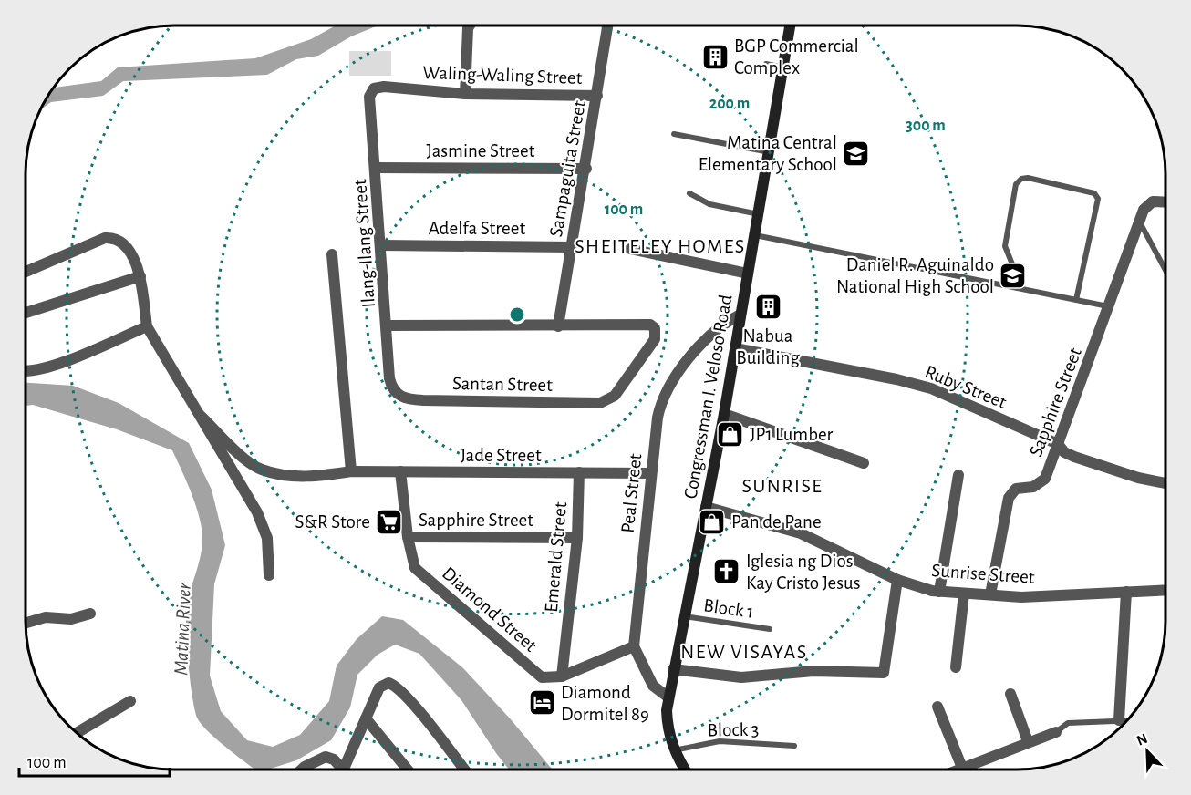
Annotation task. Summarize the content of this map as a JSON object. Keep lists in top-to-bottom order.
{
  "streets": {
    "main road": ["Congressman I. Veloso Road"],
    "street": [
      "Waling-Waling Street",
      "Jasmine Street",
      "Sampaguita Street",
      "Adelfa Street",
      "Ilang-Ilang Street",
      "Santan Street",
      "Ruby Street",
      "Sapphire Street",
      "Jade Street",
      "Peal Street",
      "Emerald Street",
      "Sunrise Street",
      "Diamond Street"
    ],
    "lane": ["Block 1", "Block 3"]
  },
  "crossings": [
    ["Waling-Waling Street", "Sampaguita Street"],
    ["Waling-Waling Street", "Ilang-Ilang Street"],
    ["Jasmine Street", "Sampaguita Street"],
    ["Jasmine Street", "Ilang-Ilang Street"],
    ["Sampaguita Street", "Adelfa Street"],
    ["Sampaguita Street", "Santan Street"],
    ["Adelfa Street", "Ilang-Ilang Street"],
    ["Ilang-Ilang Street", "Santan Street"],
    ["Ruby Street", "Congressman I. Veloso Road"],
    ["Ruby Street", "Sapphire Street"],
    ["Congressman I. Veloso Road", "Peal Street"],
    ["Congressman I. Veloso Road", "Sunrise Street"],
    ["Congressman I. Veloso Road", "Block 1"],
    ["Congressman I. Veloso Road", "Block 3"],
    ["Sapphire Street", "Emerald Street"],
    ["Sapphire Street", "Sunrise Street"],
    ["Sapphire Street", "Diamond Street"],
    ["Jade Street", "Peal Street"],
    ["Jade Street", "Emerald Street"],
    ["Jade Street", "Diamond Street"],
    ["Emerald Street", "Diamond Street"]
  ],
  "districts": ["SHEITELEY HOMES", "SUNRISE", "NEW VISAYAS"],
  "water": ["Matina River"],
  "places": {
    "building": ["BGP Commercial Complex", "Nabua Building"],
    "school or university": ["Matina Central Elementary School", "Daniel R. Aguinaldo National High School"],
    "shop": ["JP1 Lumber", "Pan de Pane"],
    "supermarket": ["S&R Store"],
    "church": ["Iglesia ng Dios Kay Cristo Jesus"],
    "hotel": ["Diamond Dormitel 89"]
  },
  "scale_bar": "100 m",
  "north": "top left",
  "rings": ["200 m", "300 m", "100 m"]
}
